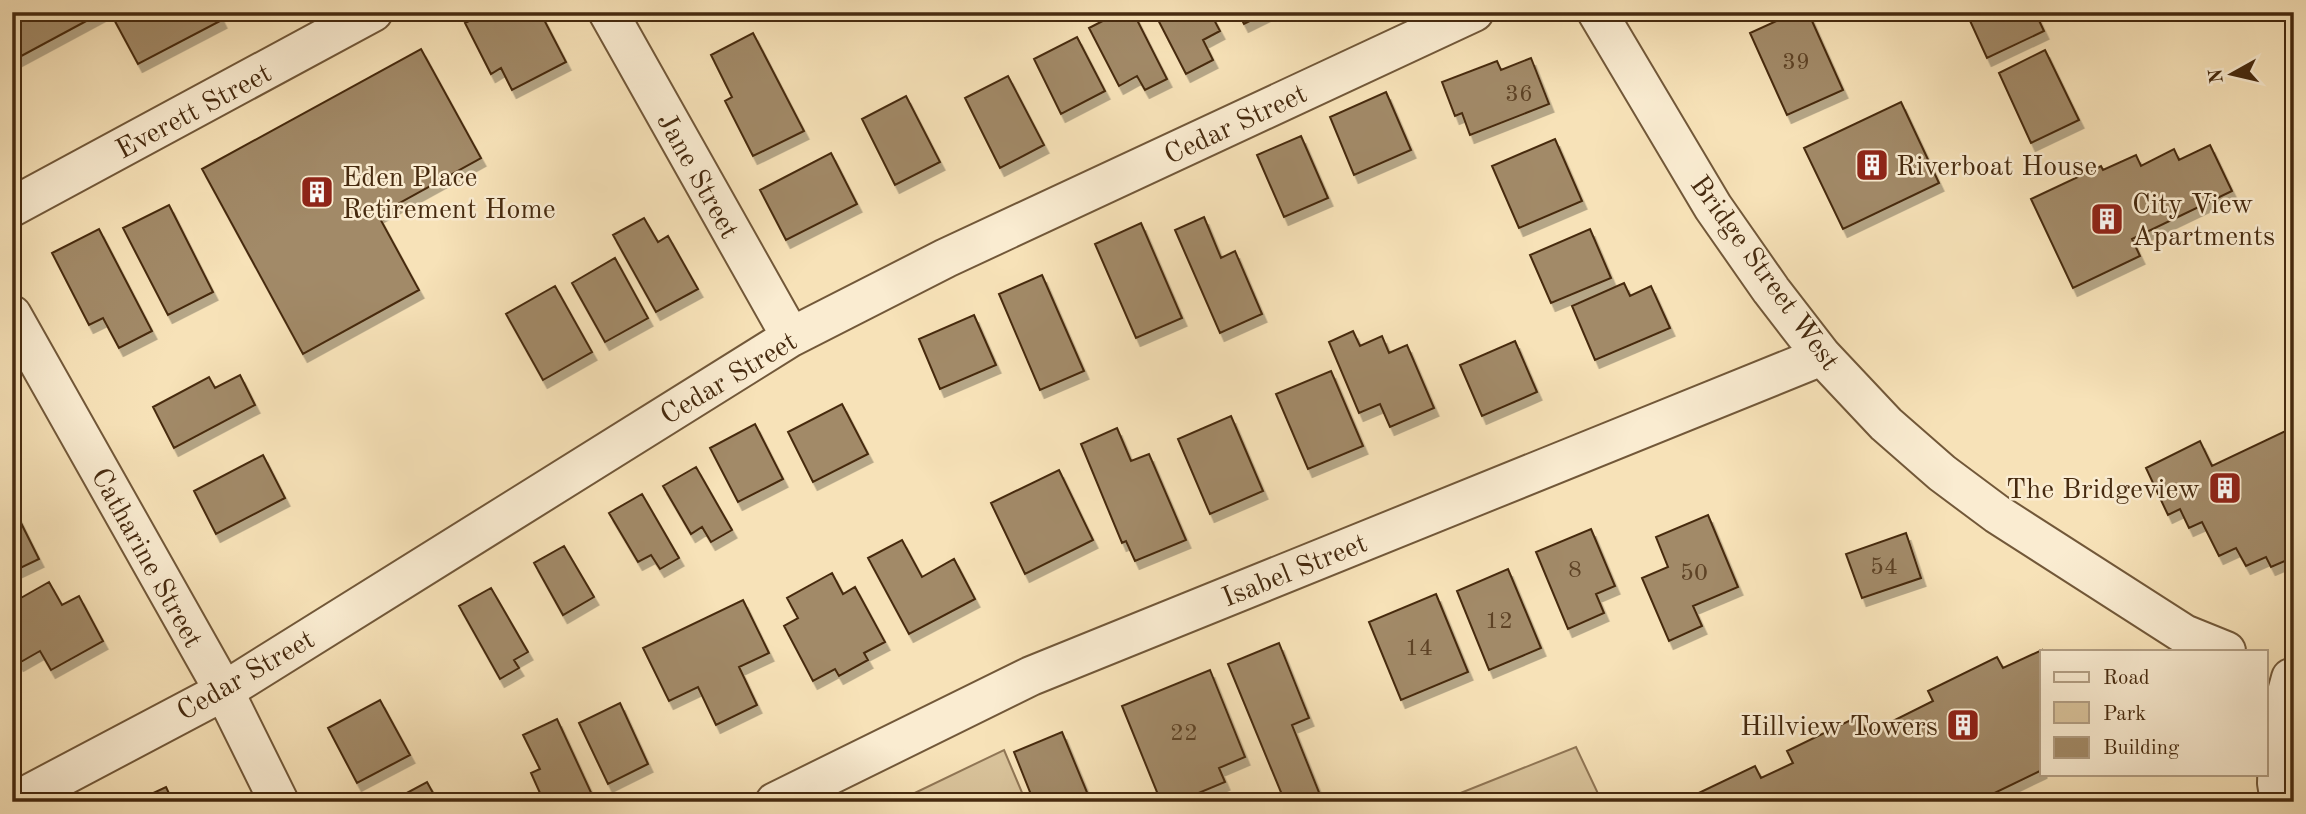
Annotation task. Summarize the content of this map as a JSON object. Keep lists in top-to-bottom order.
{
  "streets": {
    "street": [
      "Everett Street",
      "Cedar Street",
      "Jane Street",
      "Bridge Street West",
      "Catharine Street",
      "Isabel Street"
    ]
  },
  "crossings": [
    ["Cedar Street", "Jane Street"],
    ["Cedar Street", "Catharine Street"],
    ["Bridge Street West", "Isabel Street"]
  ],
  "places": {
    "building": [
      "Riverboat House",
      "Eden Place Retirement Home",
      "City View Apartments",
      "The Bridgeview",
      "Hillview Towers"
    ]
  },
  "house_numbers": [
    "39",
    "36",
    "54",
    "8",
    "50",
    "12",
    "14",
    "22"
  ],
  "legend": ["Road", "Park", "Building"],
  "north": "left"
}
